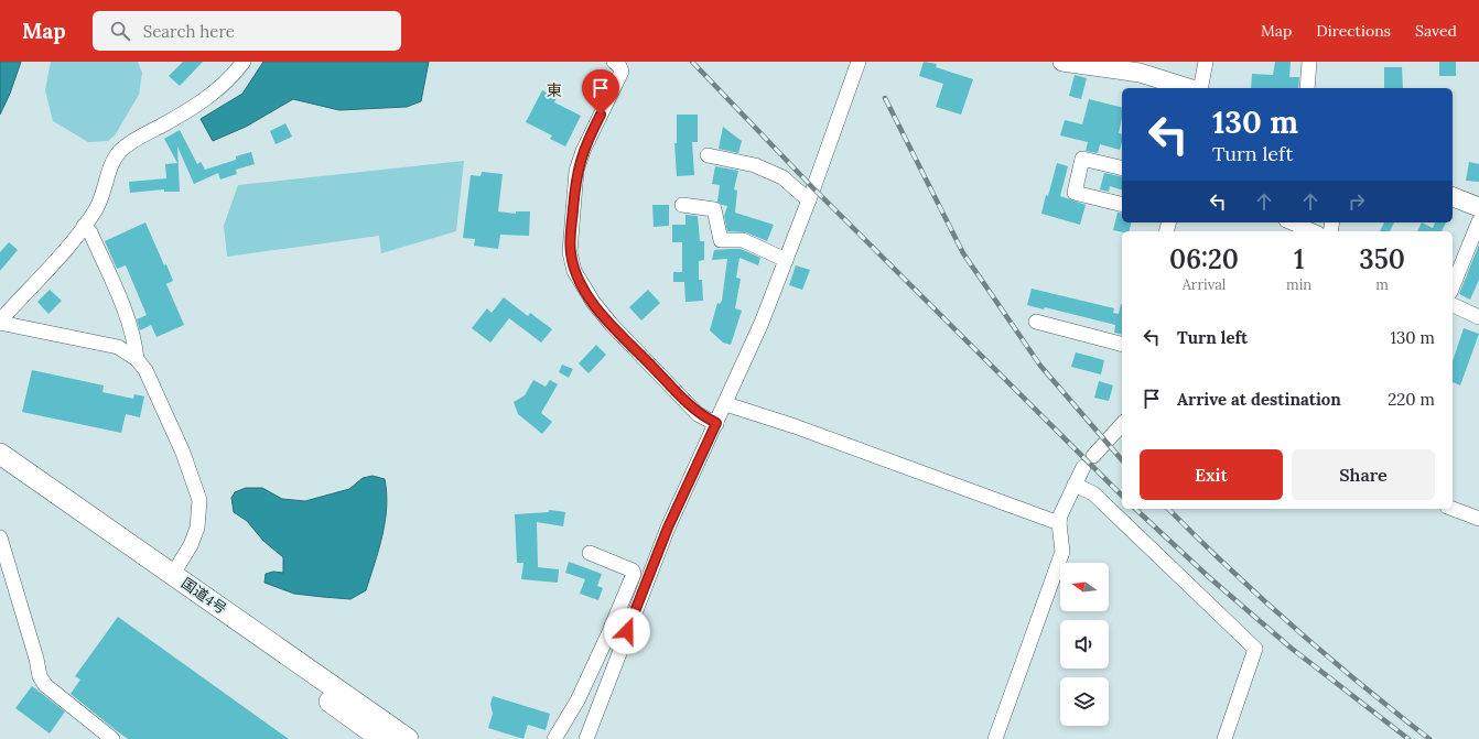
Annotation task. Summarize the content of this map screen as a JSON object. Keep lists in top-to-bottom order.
{
  "streets": {
    "highway": ["国道4号"]
  },
  "districts": ["東"],
  "north": "left",
  "page": {
    "header": "Map",
    "search": "Search here",
    "nav": ["Map", "Directions", "Saved"],
    "turn": ["130 m", "Turn left"],
    "eta": [
      "06:20",
      "Arrival",
      "1",
      "min",
      "350",
      "m"
    ],
    "list": [
      {
        "name": "Turn left",
        "value": "130 m"
      },
      {
        "name": "Arrive at destination",
        "value": "220 m"
      }
    ],
    "buttons": ["Exit", "Share"]
  }
}
